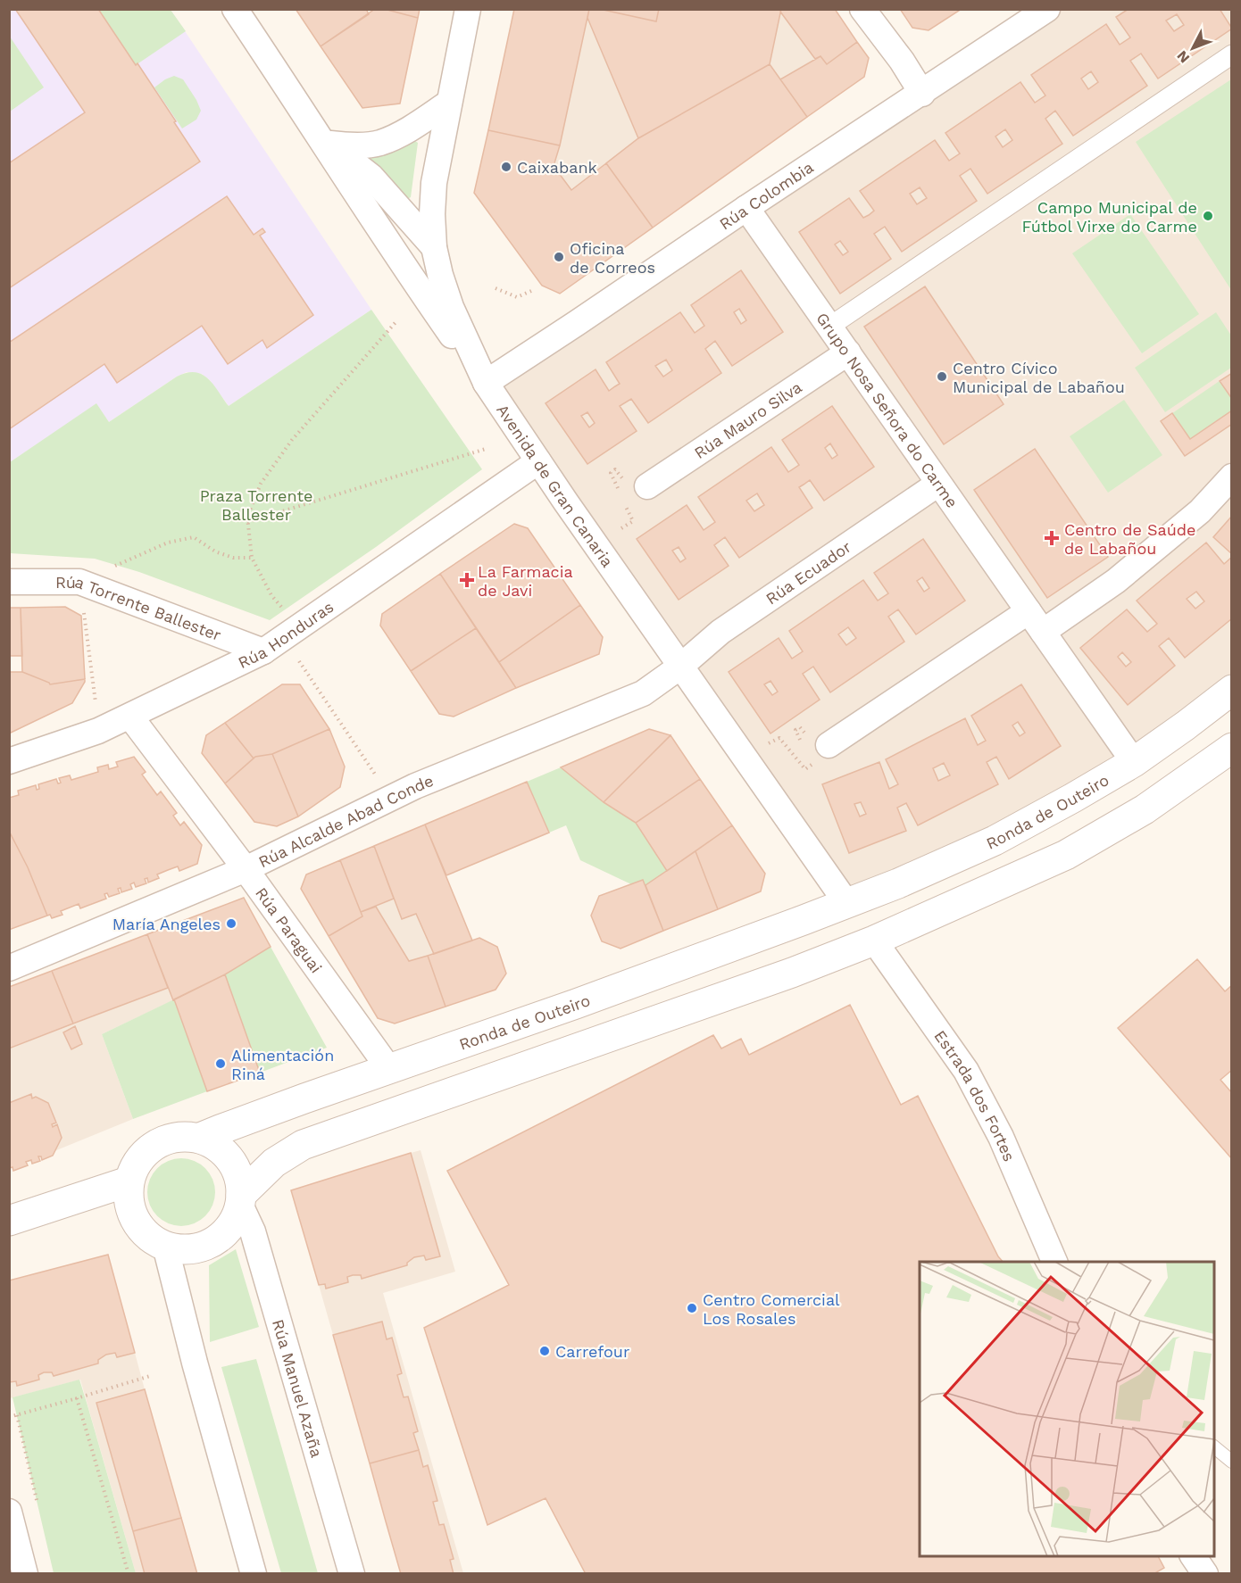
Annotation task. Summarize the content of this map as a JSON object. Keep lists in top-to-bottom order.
{
  "streets": {
    "street": [
      "Rúa Colombia",
      "Grupo Nosa Señora do Carme",
      "Rúa Mauro Silva",
      "Avenida de Gran Canaria",
      "Rúa Ecuador",
      "Rúa Torrente Ballester",
      "Rúa Honduras",
      "Ronda de Outeiro",
      "Rúa Alcalde Abad Conde",
      "Rúa Paraguai",
      "Estrada dos Fortes",
      "Rúa Manuel Azaña"
    ]
  },
  "crossings": [
    ["Rúa Colombia", "Grupo Nosa Señora do Carme"],
    ["Rúa Colombia", "Avenida de Gran Canaria"],
    ["Grupo Nosa Señora do Carme", "Rúa Mauro Silva"],
    ["Grupo Nosa Señora do Carme", "Rúa Ecuador"],
    ["Grupo Nosa Señora do Carme", "Ronda de Outeiro"],
    ["Avenida de Gran Canaria", "Rúa Ecuador"],
    ["Avenida de Gran Canaria", "Rúa Honduras"],
    ["Avenida de Gran Canaria", "Ronda de Outeiro"],
    ["Avenida de Gran Canaria", "Rúa Alcalde Abad Conde"],
    ["Rúa Ecuador", "Rúa Alcalde Abad Conde"],
    ["Rúa Torrente Ballester", "Rúa Honduras"],
    ["Rúa Honduras", "Rúa Paraguai"],
    ["Ronda de Outeiro", "Rúa Paraguai"],
    ["Ronda de Outeiro", "Rúa Manuel Azaña"],
    ["Rúa Alcalde Abad Conde", "Rúa Paraguai"]
  ],
  "parks": ["Praza Torrente Ballester"],
  "places": {
    "other": [
      "Caixabank",
      "Campo Municipal de Fútbol Virxe do Carme",
      "Oficina de Correos",
      "Centro Cívico Municipal de Labañou",
      "María Angeles",
      "Alimentación Riná",
      "Centro Comercial Los Rosales",
      "Carrefour"
    ],
    "health": ["Centro de Saúde de Labañou", "La Farmacia de Javi"]
  },
  "north": "bottom left"
}
